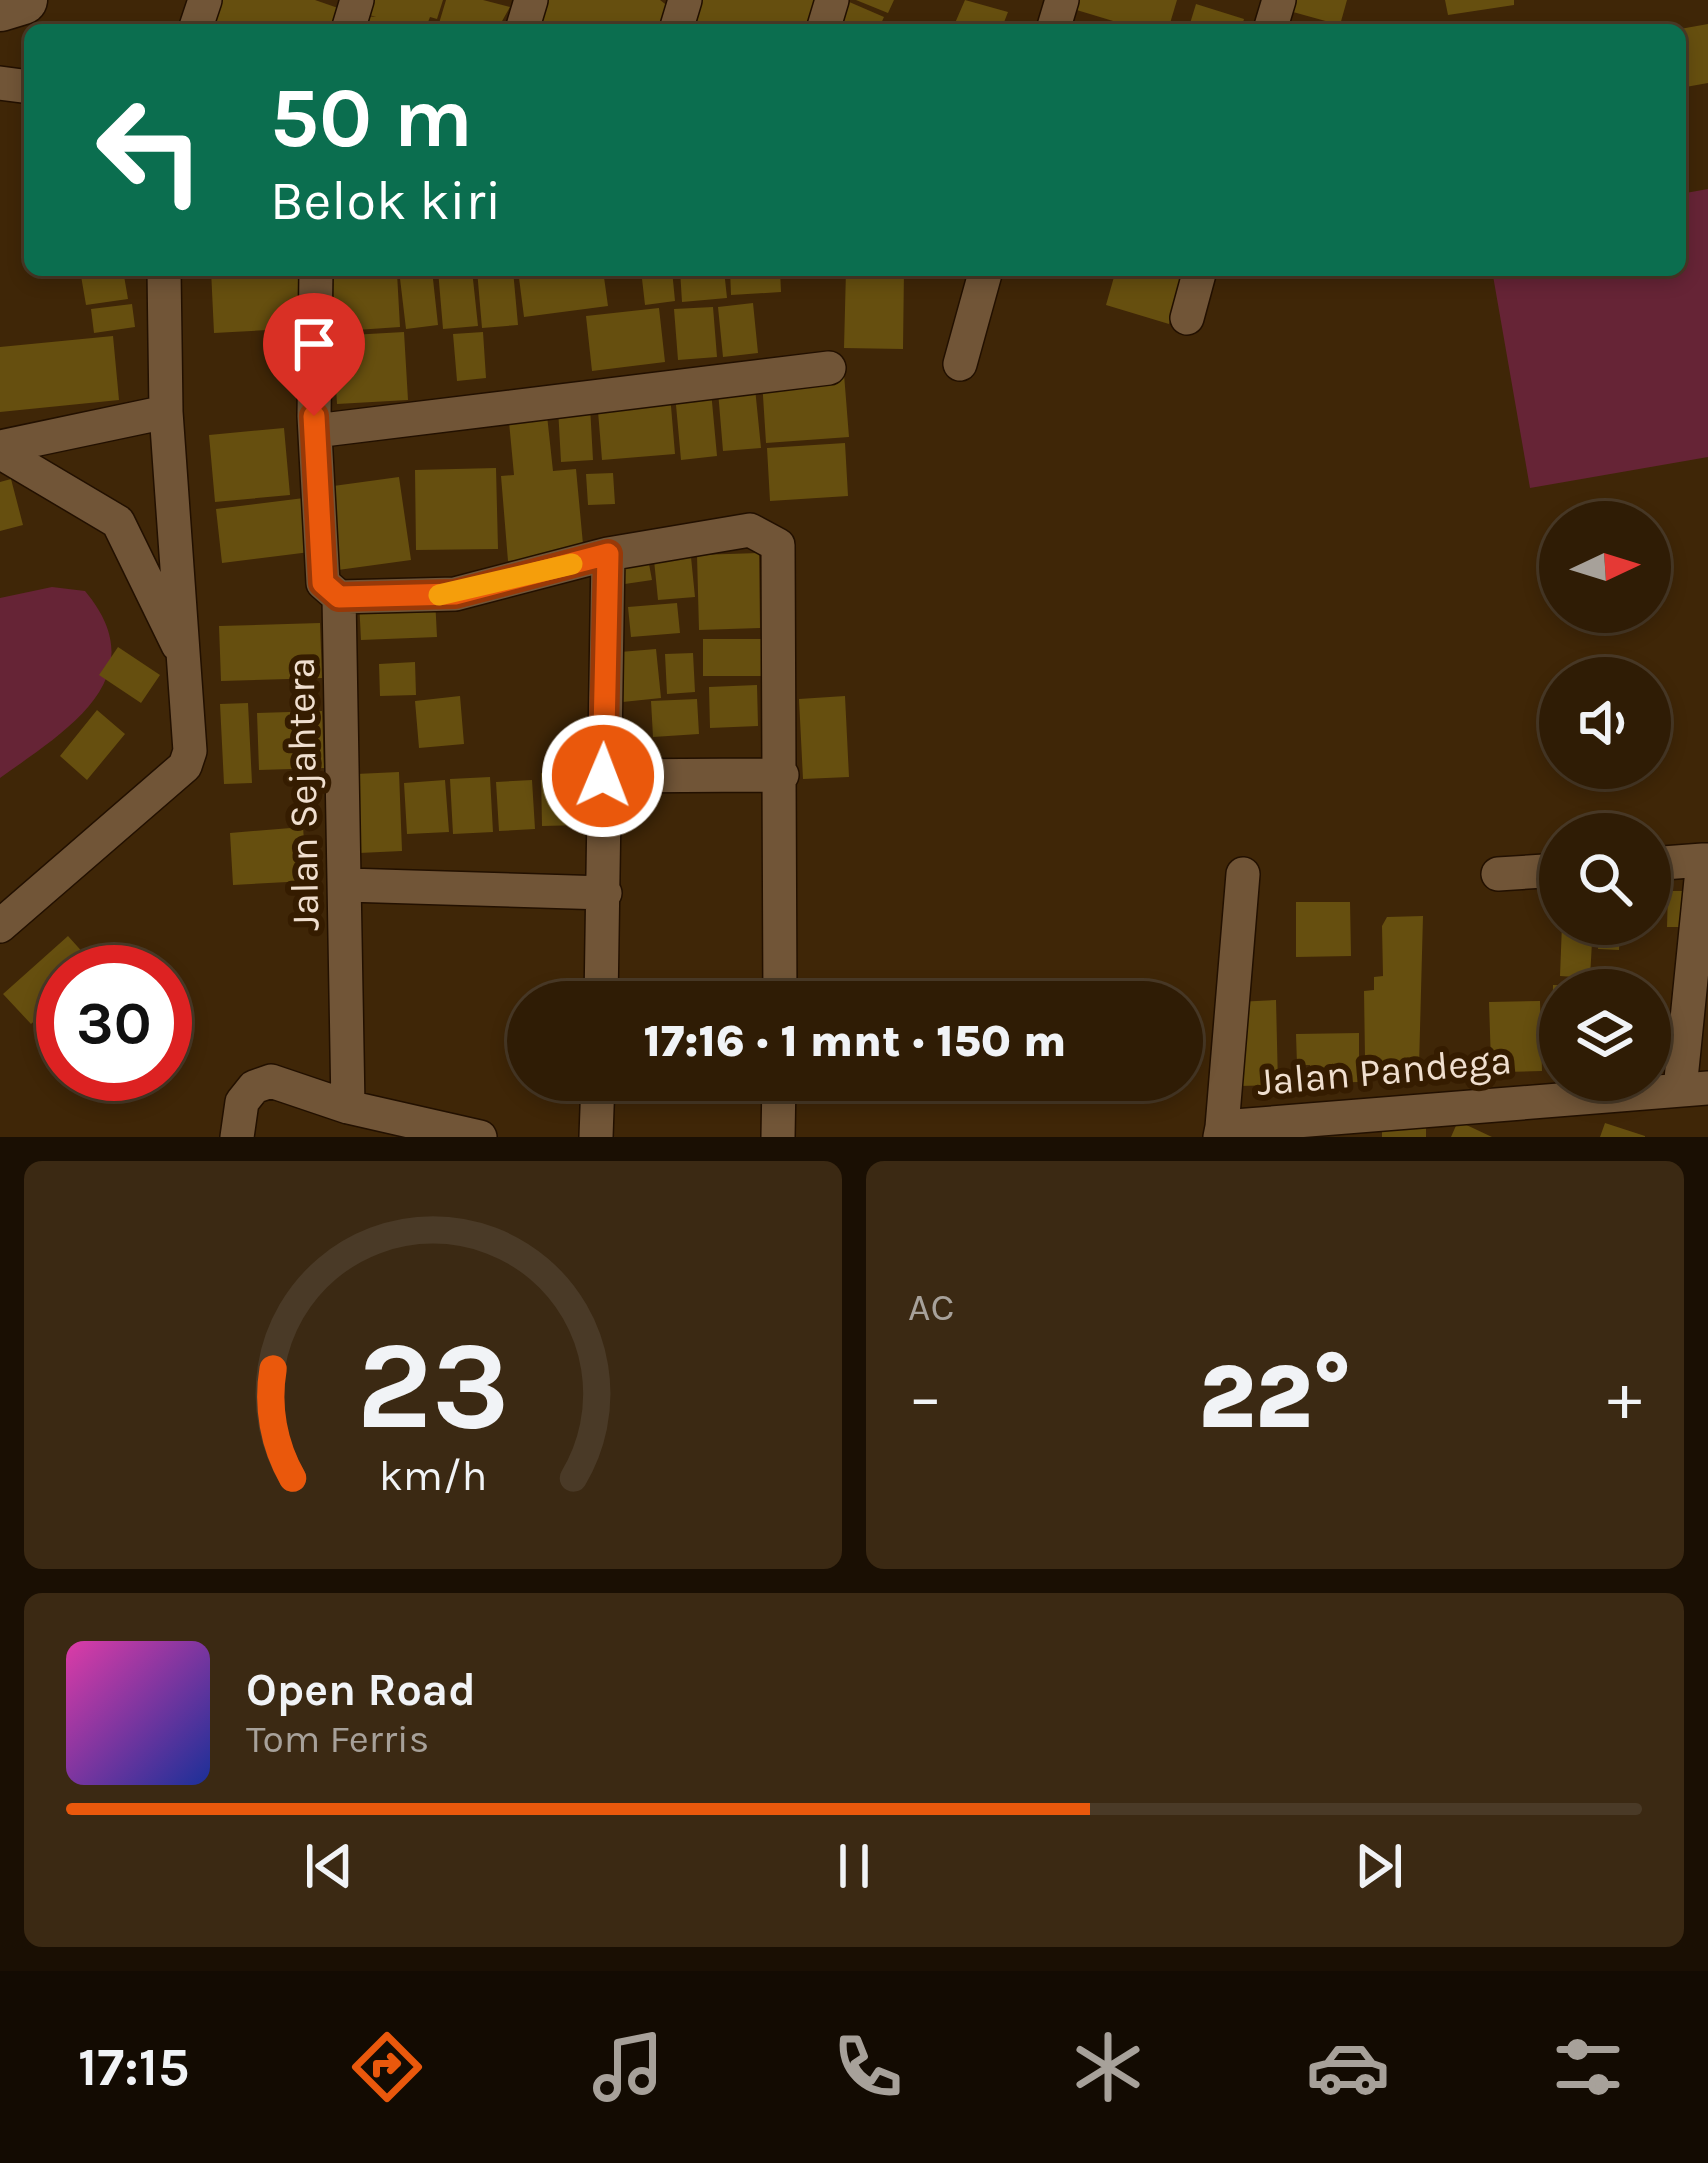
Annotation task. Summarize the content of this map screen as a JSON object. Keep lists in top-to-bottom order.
{
  "streets": {
    "street": ["Jalan Sejahtera", "Jalan Pandega"]
  },
  "north": "right",
  "page": {
    "turn": ["50 m", "Belok kiri"],
    "limit": "30",
    "trip": "17:16 · 1 mnt · 150 m",
    "tile": "AC",
    "heat": ["−", "22°", "+"],
    "song": ["Open Road", "Tom Ferris"],
    "tabs": "17:15",
    "gauge": ["23", "km/h"]
  }
}
